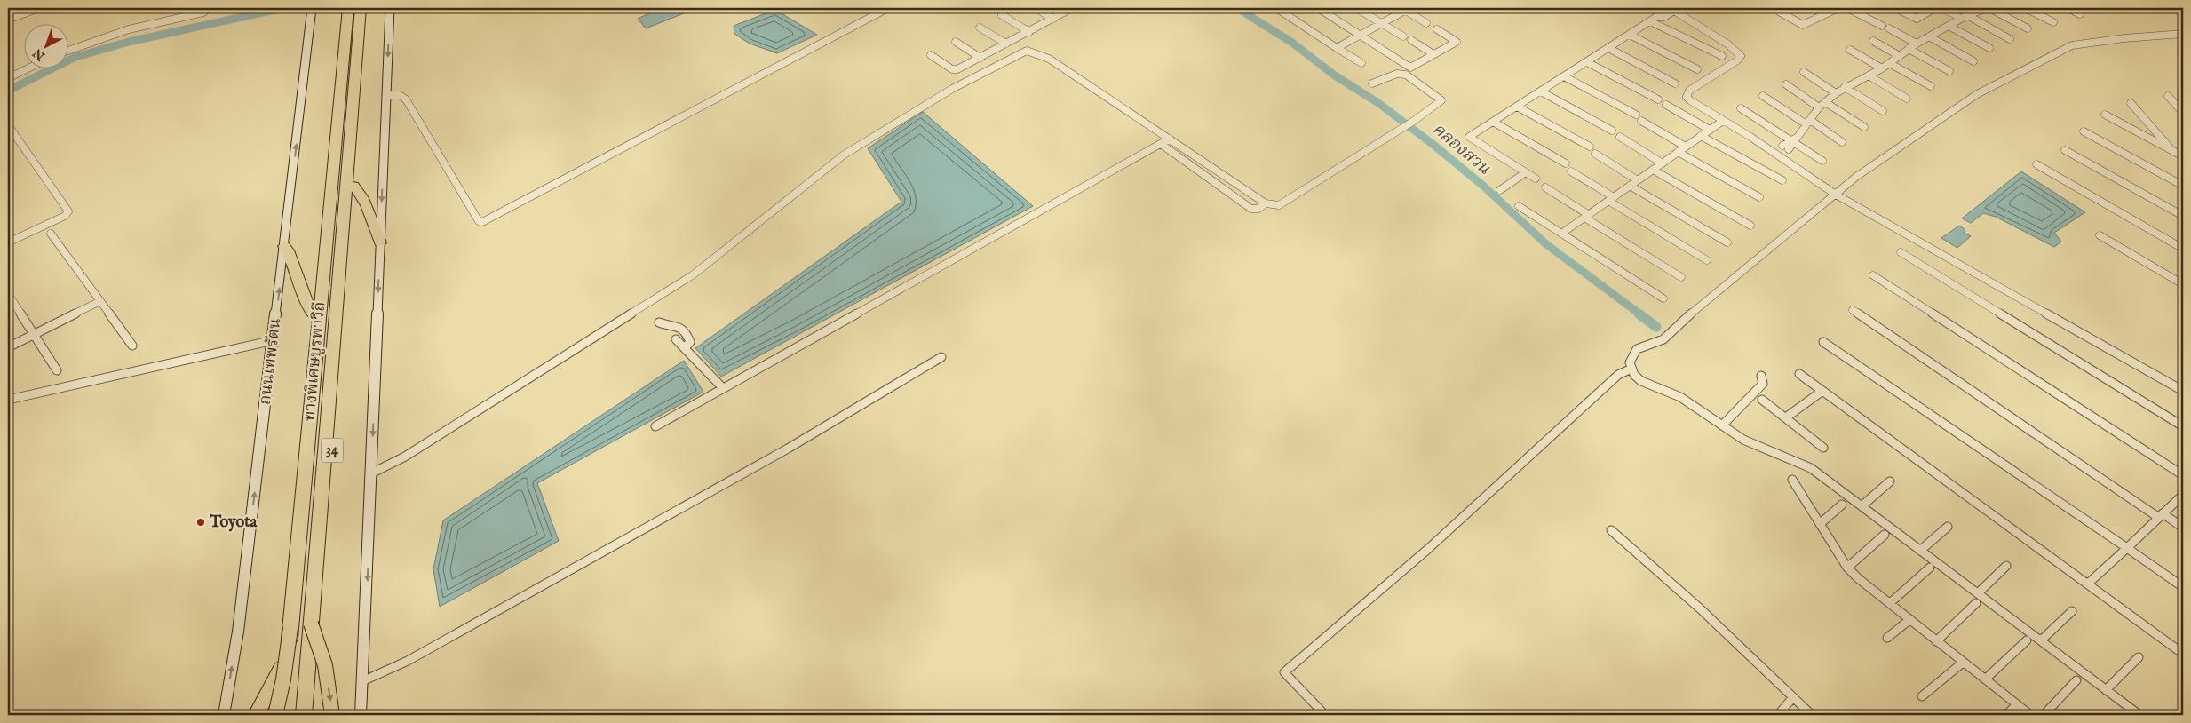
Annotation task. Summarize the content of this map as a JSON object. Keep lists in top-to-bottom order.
{
  "streets": {
    "highway": ["ทางพิเศษบูรพาวิถี", "34"],
    "main road": ["ถนนเทพรัตน"]
  },
  "one_way": ["ถนนเทพรัตน"],
  "water": ["คลองสวน"],
  "places": ["Toyota"],
  "north": "bottom left"
}
